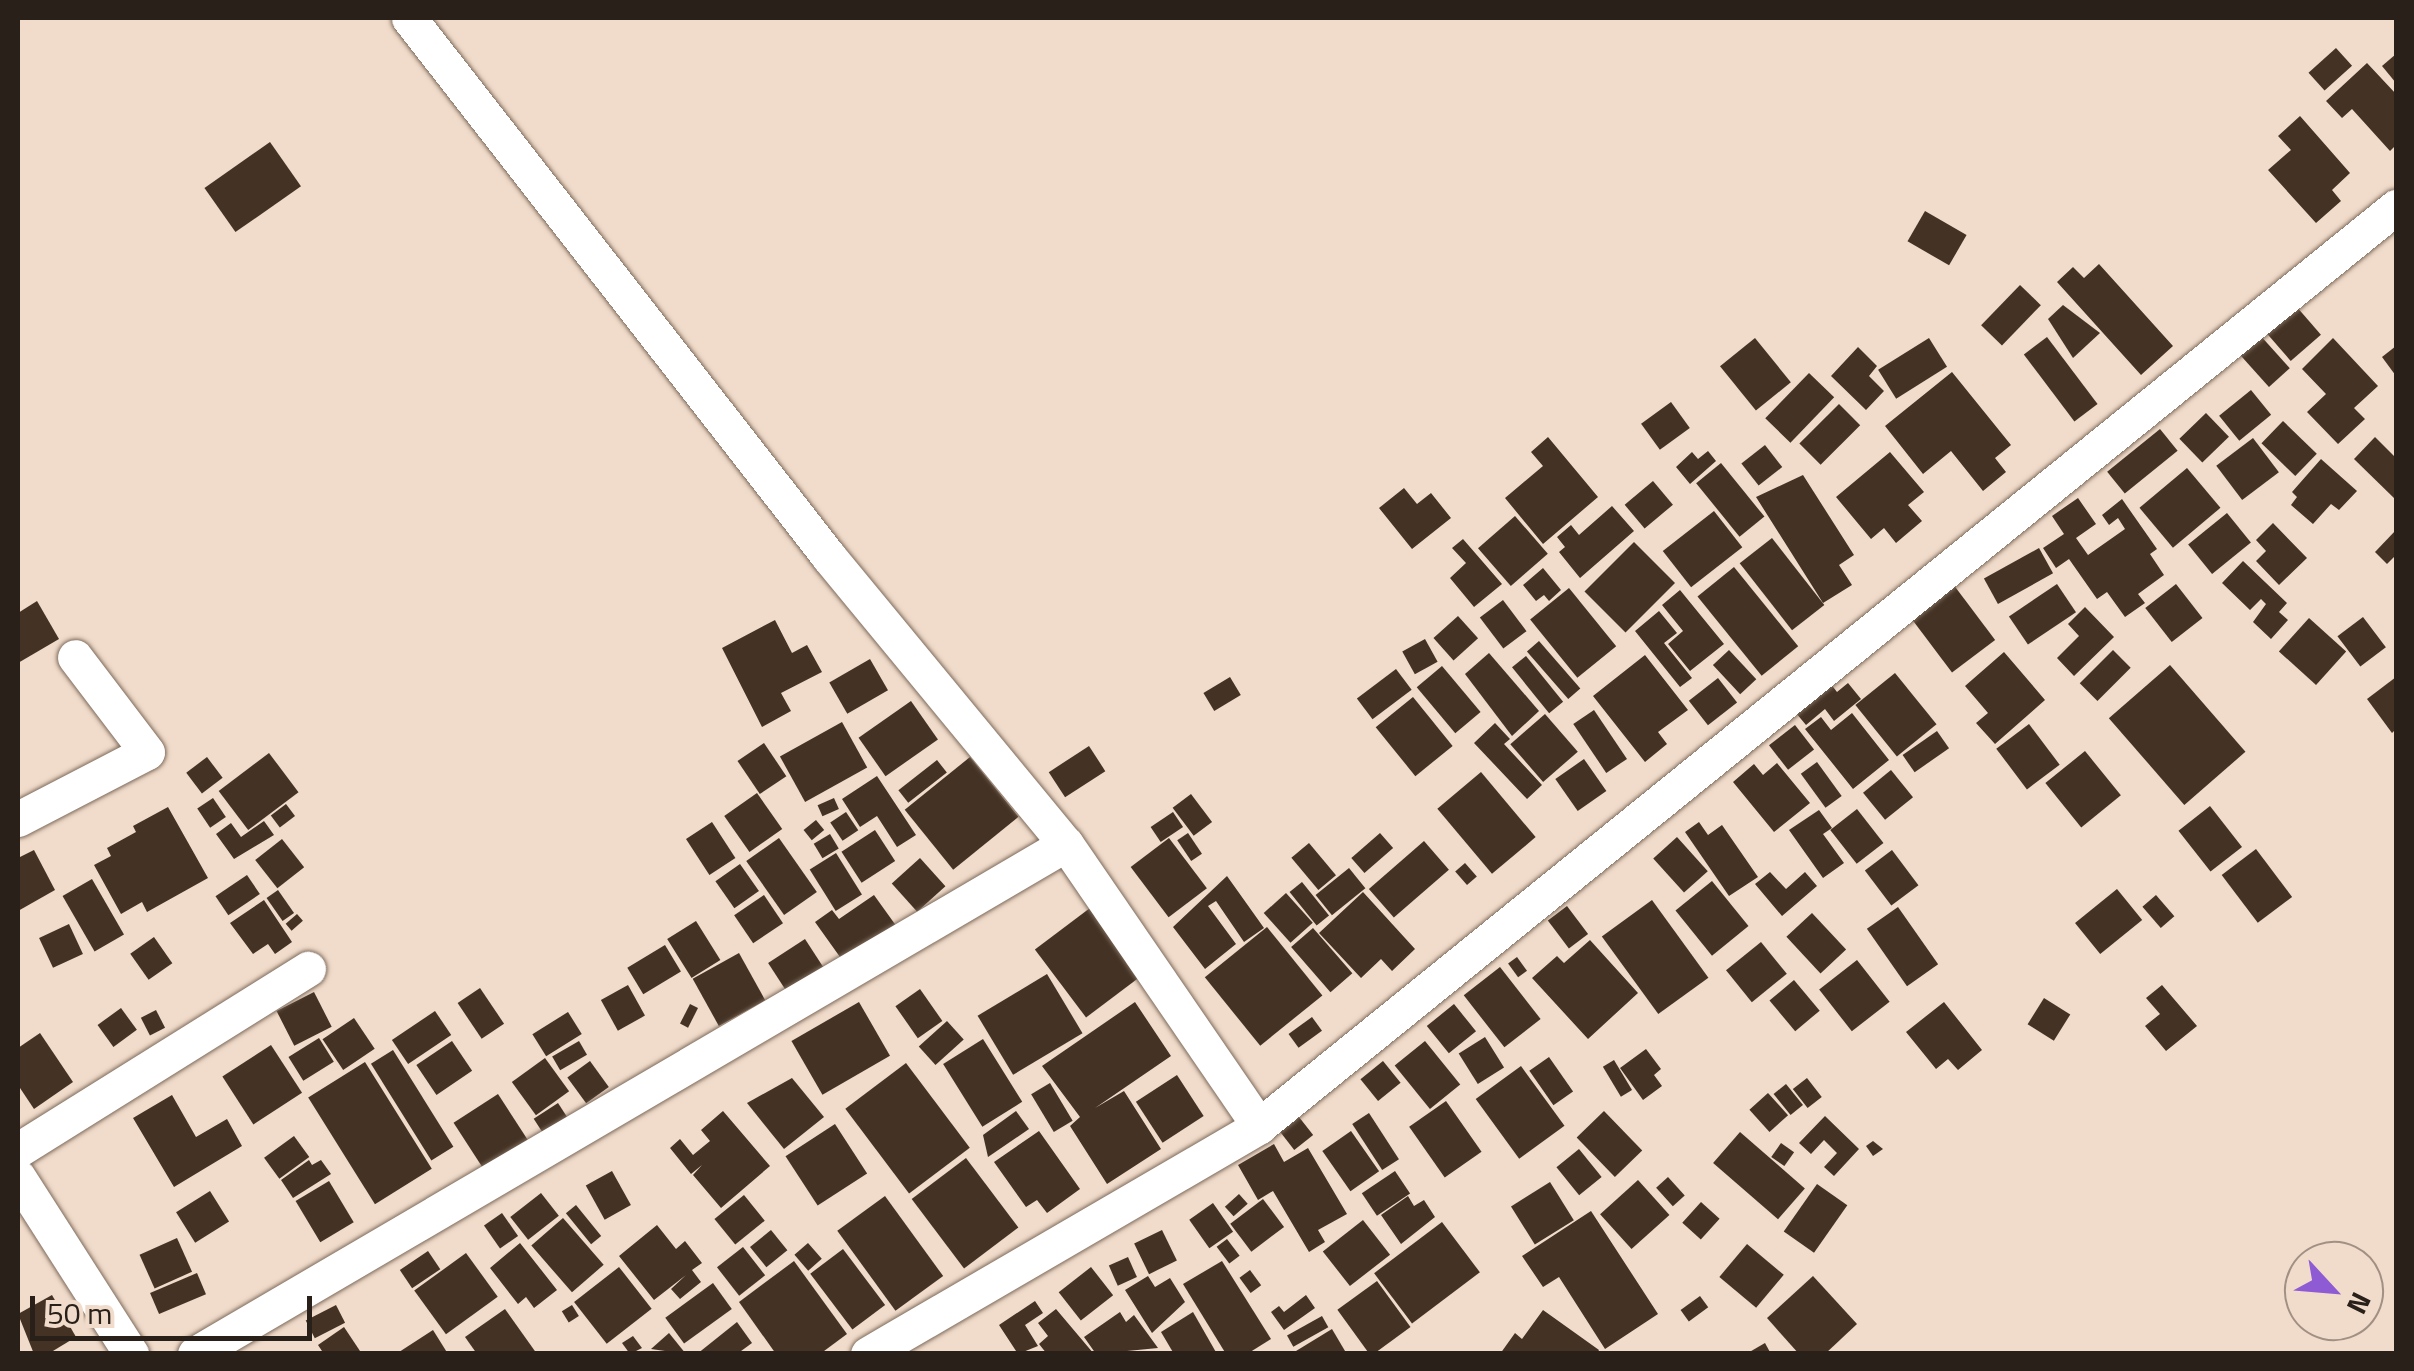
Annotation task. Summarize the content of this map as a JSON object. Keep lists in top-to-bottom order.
{
  "scale_bar": "50 m",
  "north": "bottom right"
}
